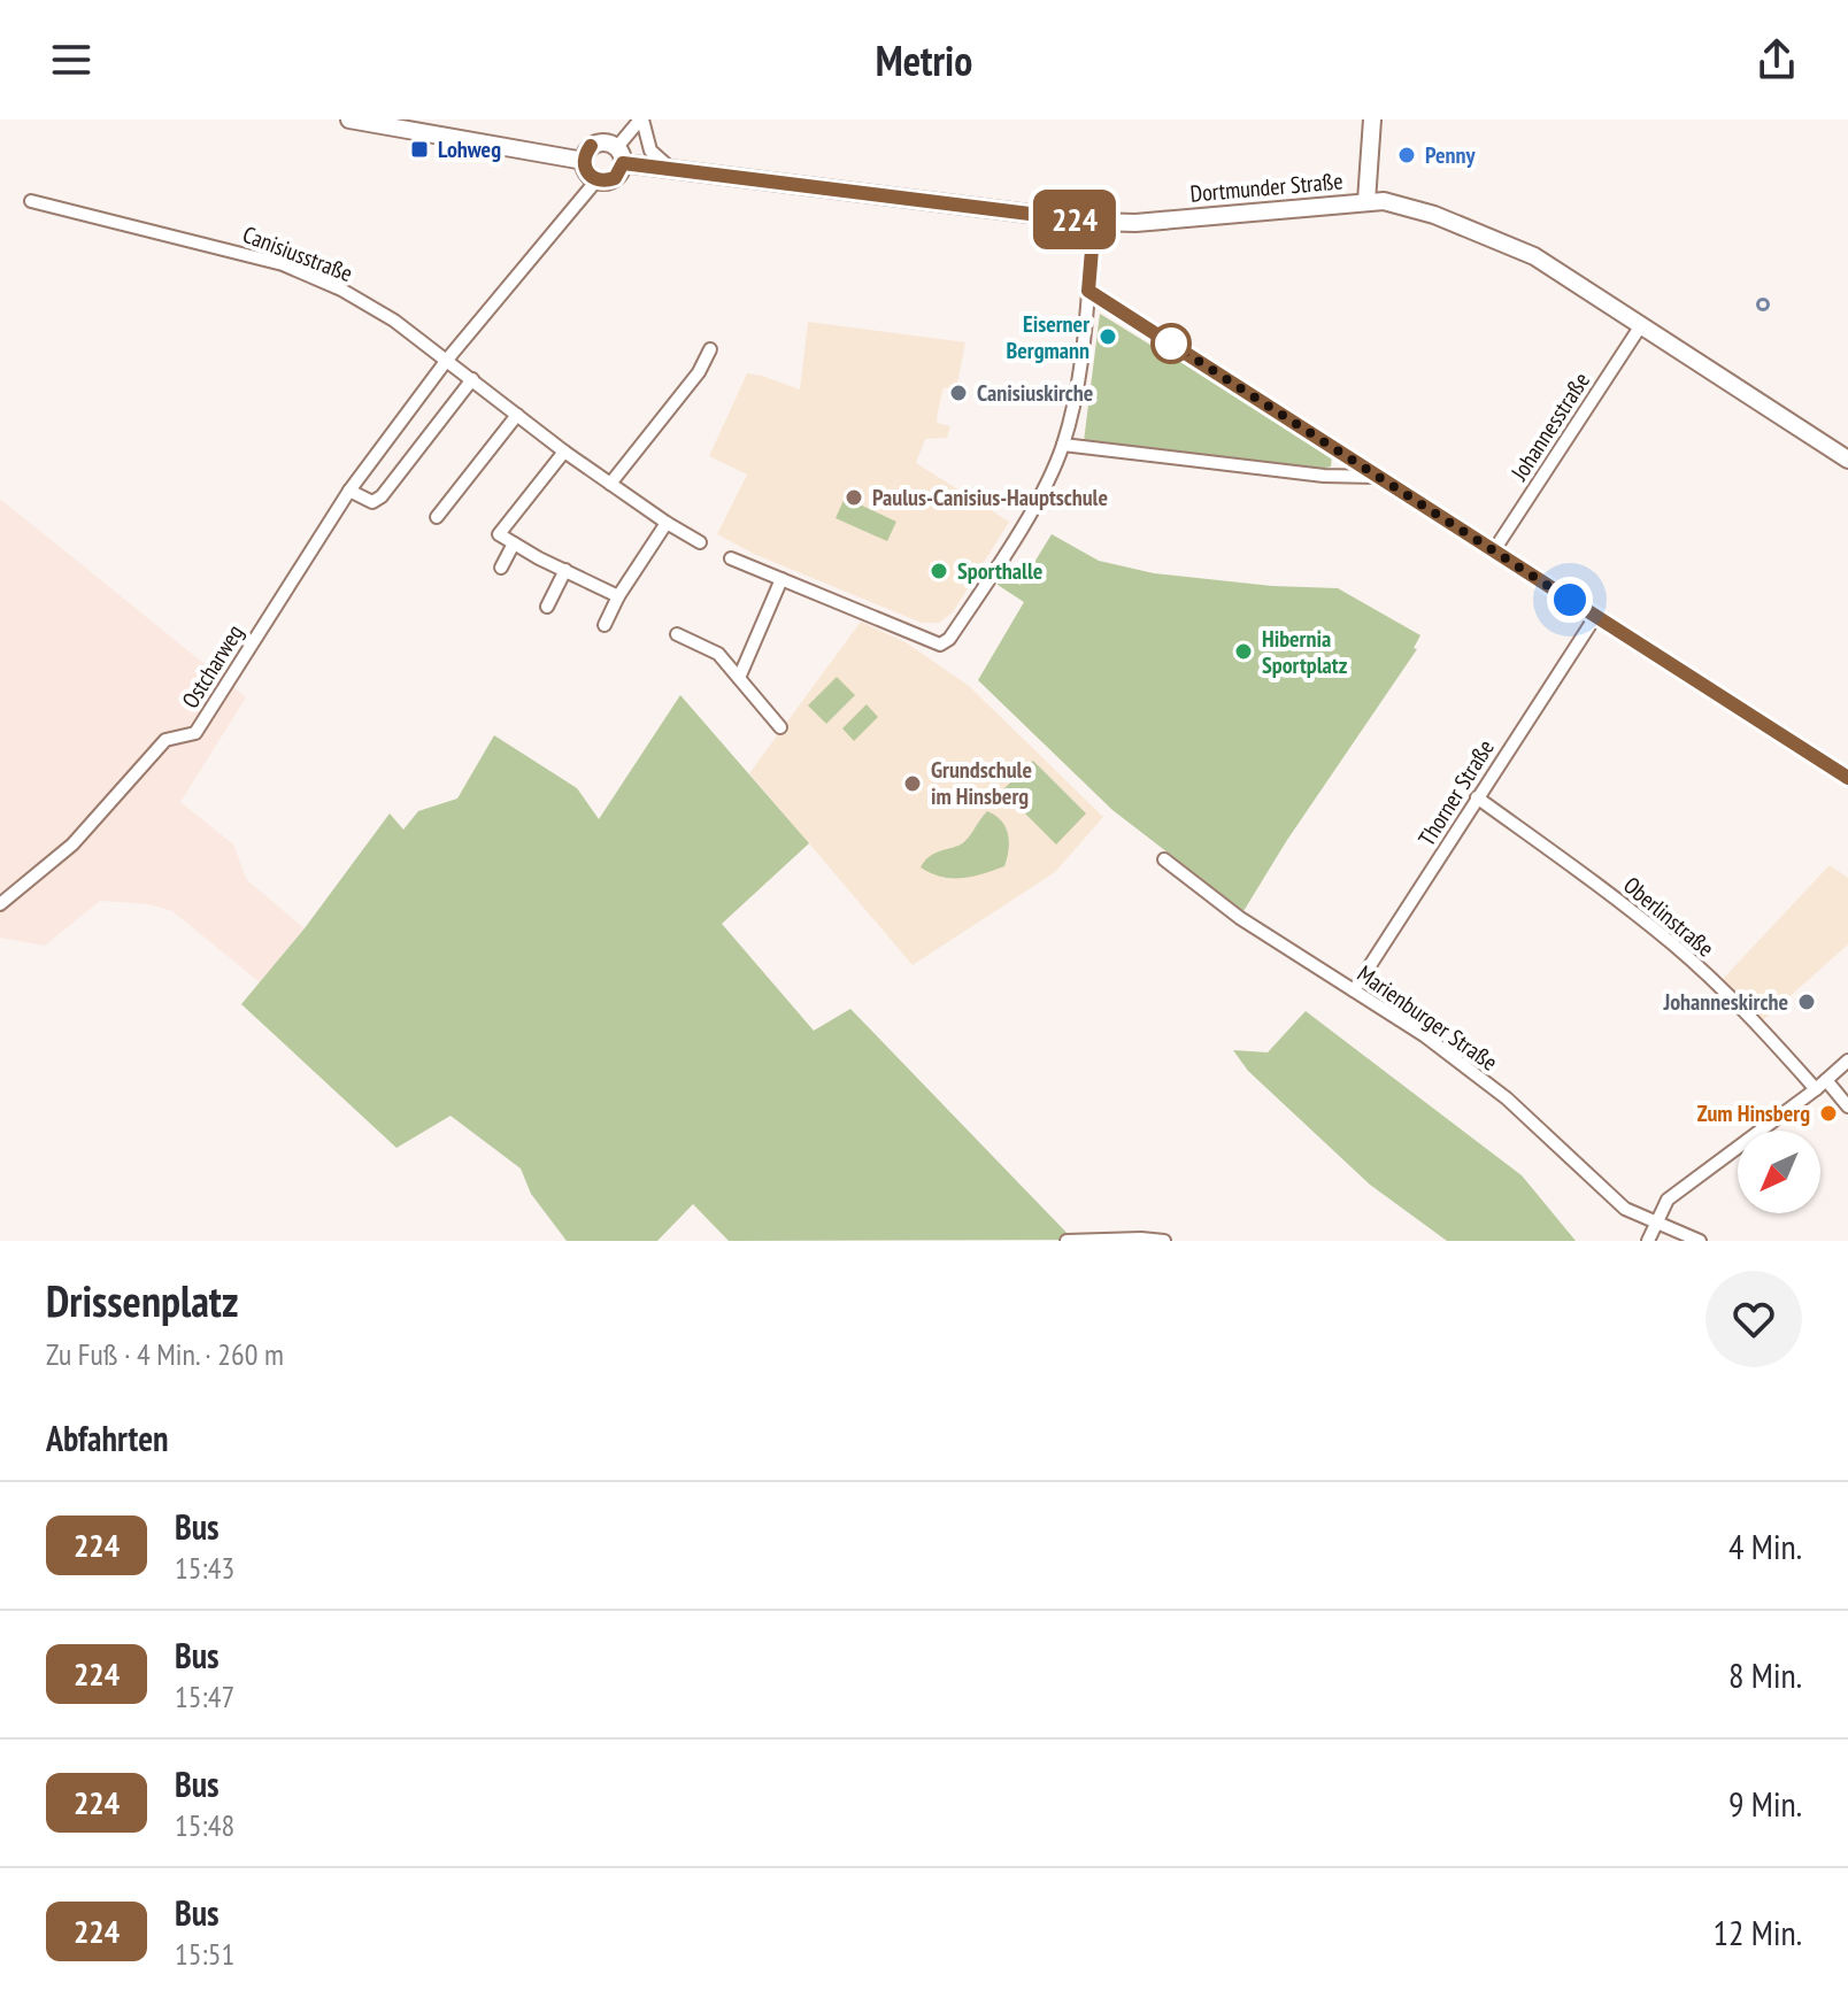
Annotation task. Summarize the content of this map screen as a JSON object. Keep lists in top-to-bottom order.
{
  "streets": {
    "main road": ["Dortmunder Straße"],
    "street": [
      "Canisiusstraße",
      "Johannesstraße",
      "Ostcharweg",
      "Thorner Straße",
      "Oberlinstraße",
      "Marienburger Straße"
    ]
  },
  "crossings": [
    ["Dortmunder Straße", "Johannesstraße"],
    ["Dortmunder Straße", "Ostcharweg"],
    ["Canisiusstraße", "Ostcharweg"],
    ["Thorner Straße", "Oberlinstraße"],
    ["Thorner Straße", "Marienburger Straße"]
  ],
  "places": {
    "transit": ["Lohweg"],
    "other": [
      "Penny",
      "Eiserner Bergmann",
      "Canisiuskirche",
      "Paulus-Canisius-Hauptschule",
      "Sporthalle",
      "Hibernia Sportplatz",
      "Grundschule im Hinsberg",
      "Johanneskirche",
      "Zum Hinsberg"
    ]
  },
  "lines": ["bus line 224"],
  "north": "bottom left",
  "page": {
    "header": "Metrio",
    "on_map": "224",
    "heading": [
      ["Drissenplatz", "Zu Fuß · 4 Min. · 260 m"],
      "Abfahrten"
    ],
    "list": [
      {
        "mark": "224",
        "name": "Bus",
        "note": "15:43",
        "value": "4 Min."
      },
      {
        "mark": "224",
        "name": "Bus",
        "note": "15:47",
        "value": "8 Min."
      },
      {
        "mark": "224",
        "name": "Bus",
        "note": "15:48",
        "value": "9 Min."
      },
      {
        "mark": "224",
        "name": "Bus",
        "note": "15:51",
        "value": "12 Min."
      }
    ]
  }
}
